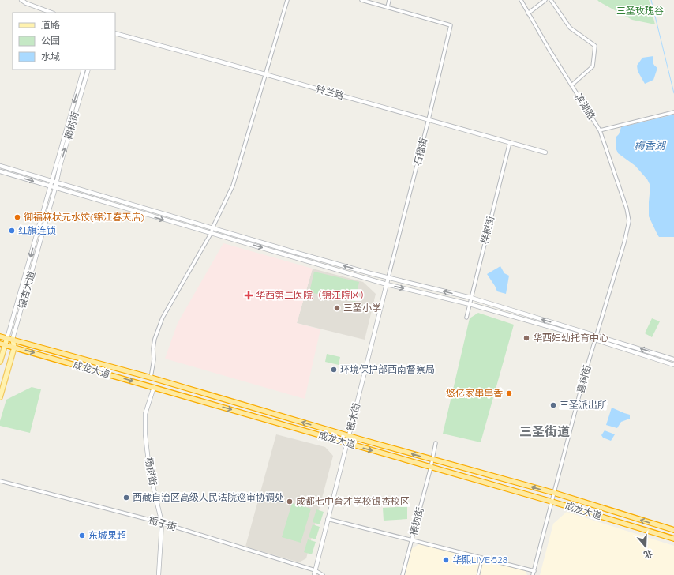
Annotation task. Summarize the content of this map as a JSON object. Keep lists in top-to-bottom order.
{
  "streets": {
    "highway": ["成龙大道"],
    "main road": ["银杏大道"],
    "street": [
      "铃兰路",
      "滨湖路",
      "椰树街",
      "石榴街",
      "桦树街",
      "喜树街",
      "银木街",
      "杨树街",
      "椿树街",
      "栀子街"
    ]
  },
  "crossings": [
    ["铃兰路", "石榴街"],
    ["铃兰路", "桦树街"],
    ["滨湖路", "喜树街"],
    ["椰树街", "银杏大道"],
    ["石榴街", "银木街"],
    ["银杏大道", "成龙大道"],
    ["成龙大道", "喜树街"],
    ["成龙大道", "银木街"],
    ["成龙大道", "杨树街"],
    ["成龙大道", "椿树街"],
    ["银木街", "栀子街"],
    ["杨树街", "栀子街"]
  ],
  "districts": ["三圣街道"],
  "water": ["梅香湖"],
  "parks": ["三圣玫瑰谷"],
  "places": {
    "other": [
      "御福箖状元水饺(锦江春天店)",
      "红旗连锁",
      "三圣小学",
      "华西妇幼托育中心",
      "环境保护部西南督察局",
      "悠亿家串串香",
      "三圣派出所",
      "西藏自治区高级人民法院巡审协调处",
      "成都七中育才学校银杏校区",
      "东城果超",
      "华熙LIVE·528"
    ],
    "health": ["华西第二医院（锦江院区）"]
  },
  "legend": ["道路", "公园", "水域"],
  "north": "bottom"
}
